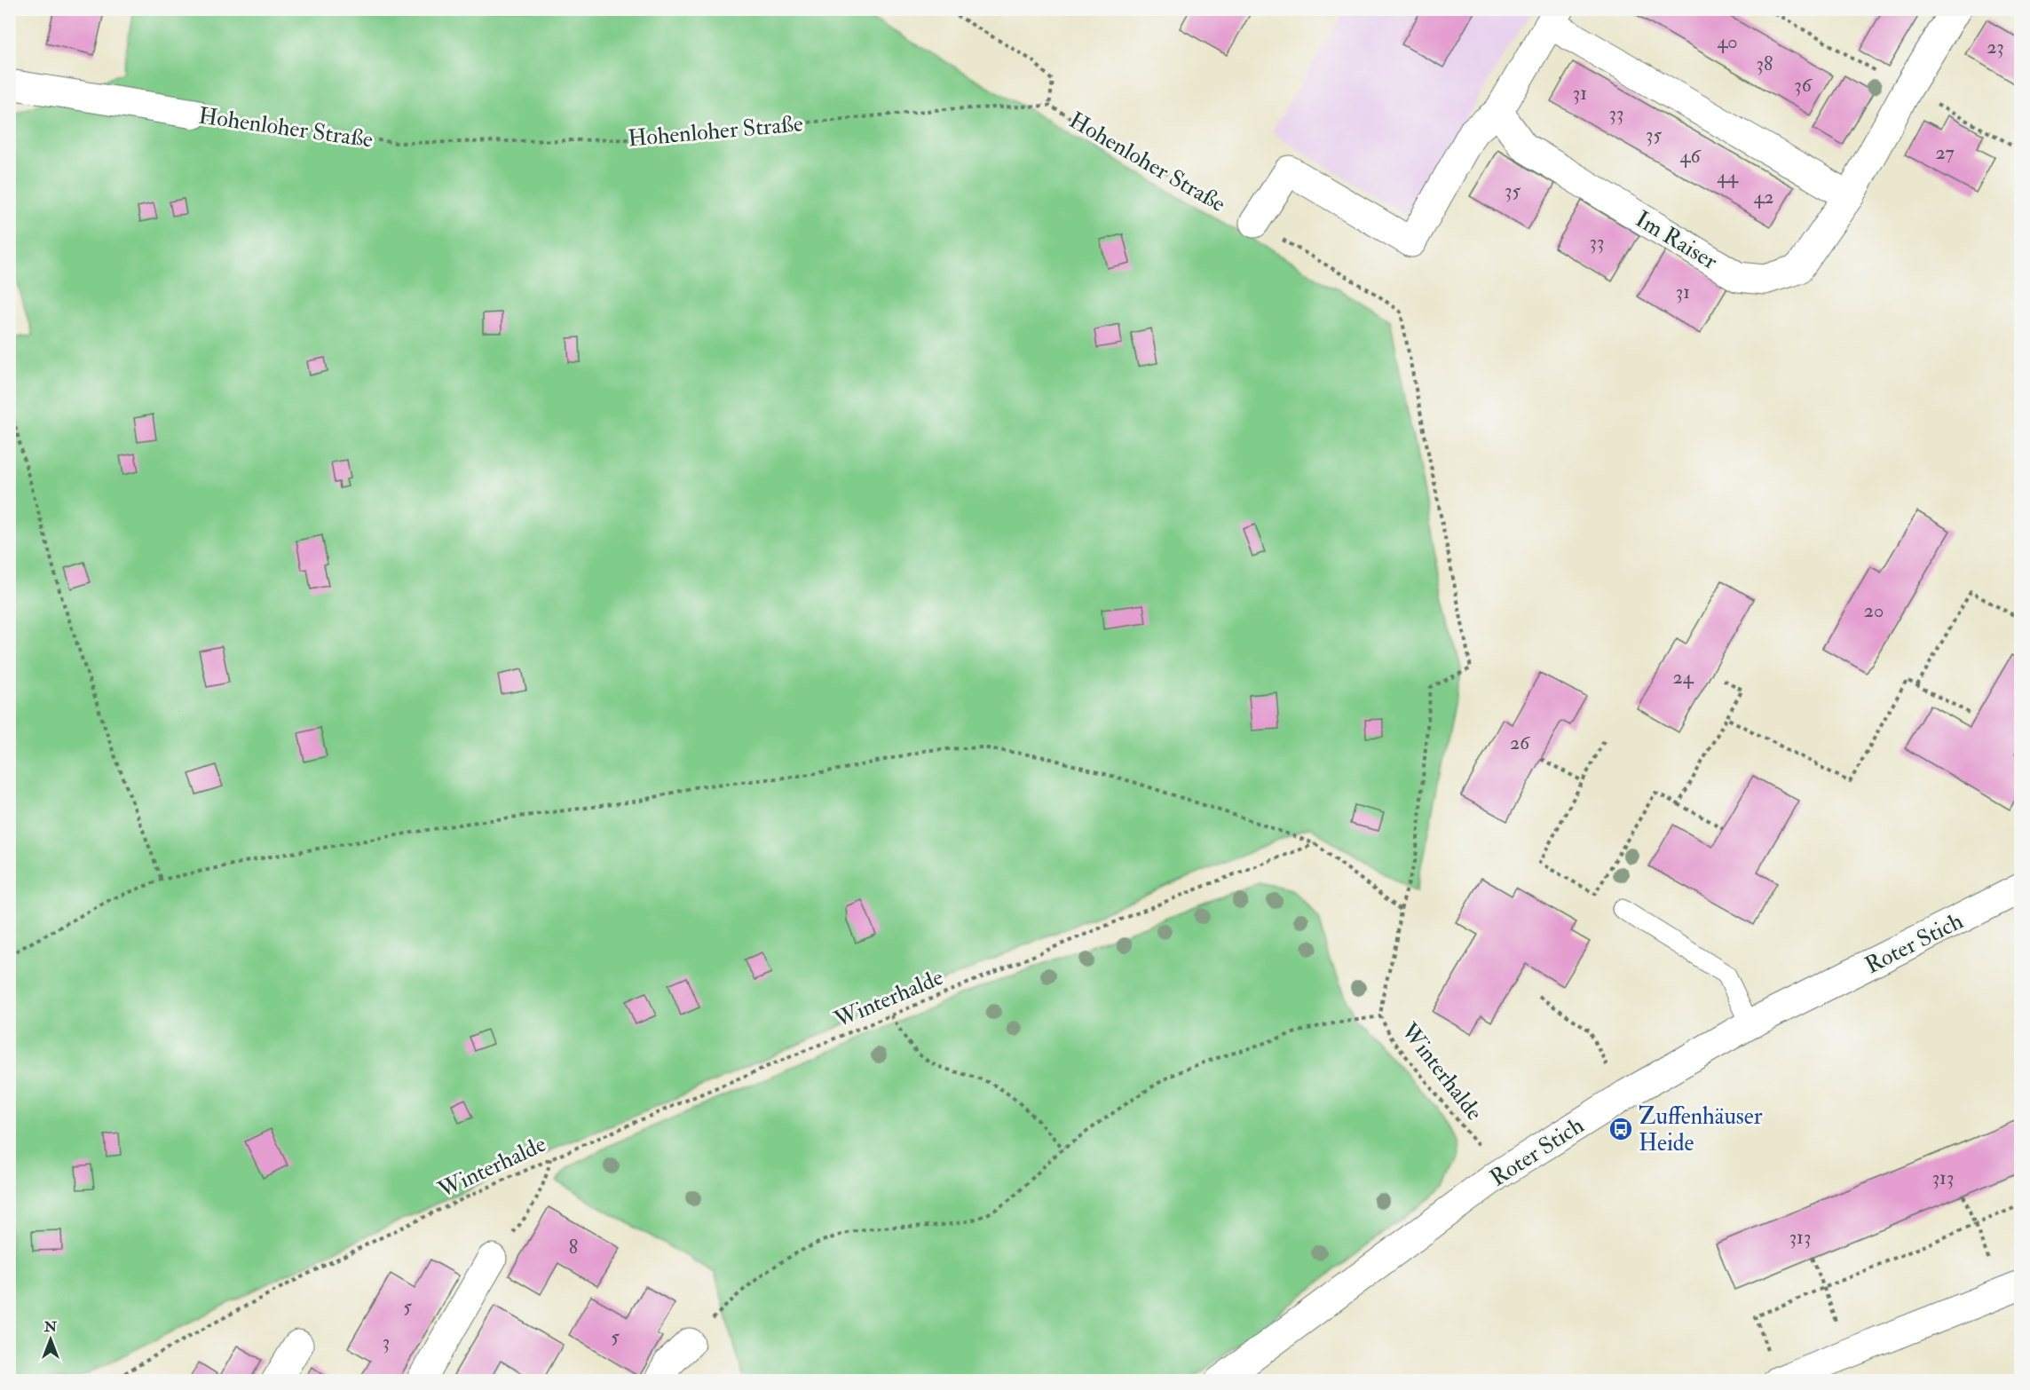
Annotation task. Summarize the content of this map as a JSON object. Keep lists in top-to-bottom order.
{
  "streets": {
    "street": ["Hohenloher Straße", "Im Raiser", "Roter Stich"],
    "path": ["Winterhalde"]
  },
  "crossings": [
    ["Hohenloher Straße", "Winterhalde"],
    ["Roter Stich", "Winterhalde"]
  ],
  "places": {
    "bus stop": ["Zuffenhäuser Heide"]
  },
  "house_numbers": [
    "40",
    "23",
    "38",
    "36",
    "31",
    "33",
    "35",
    "27",
    "46",
    "44",
    "35",
    "42",
    "33",
    "31",
    "20",
    "24",
    "26",
    "313",
    "313",
    "8",
    "5",
    "5",
    "3"
  ],
  "north": "top"
}
